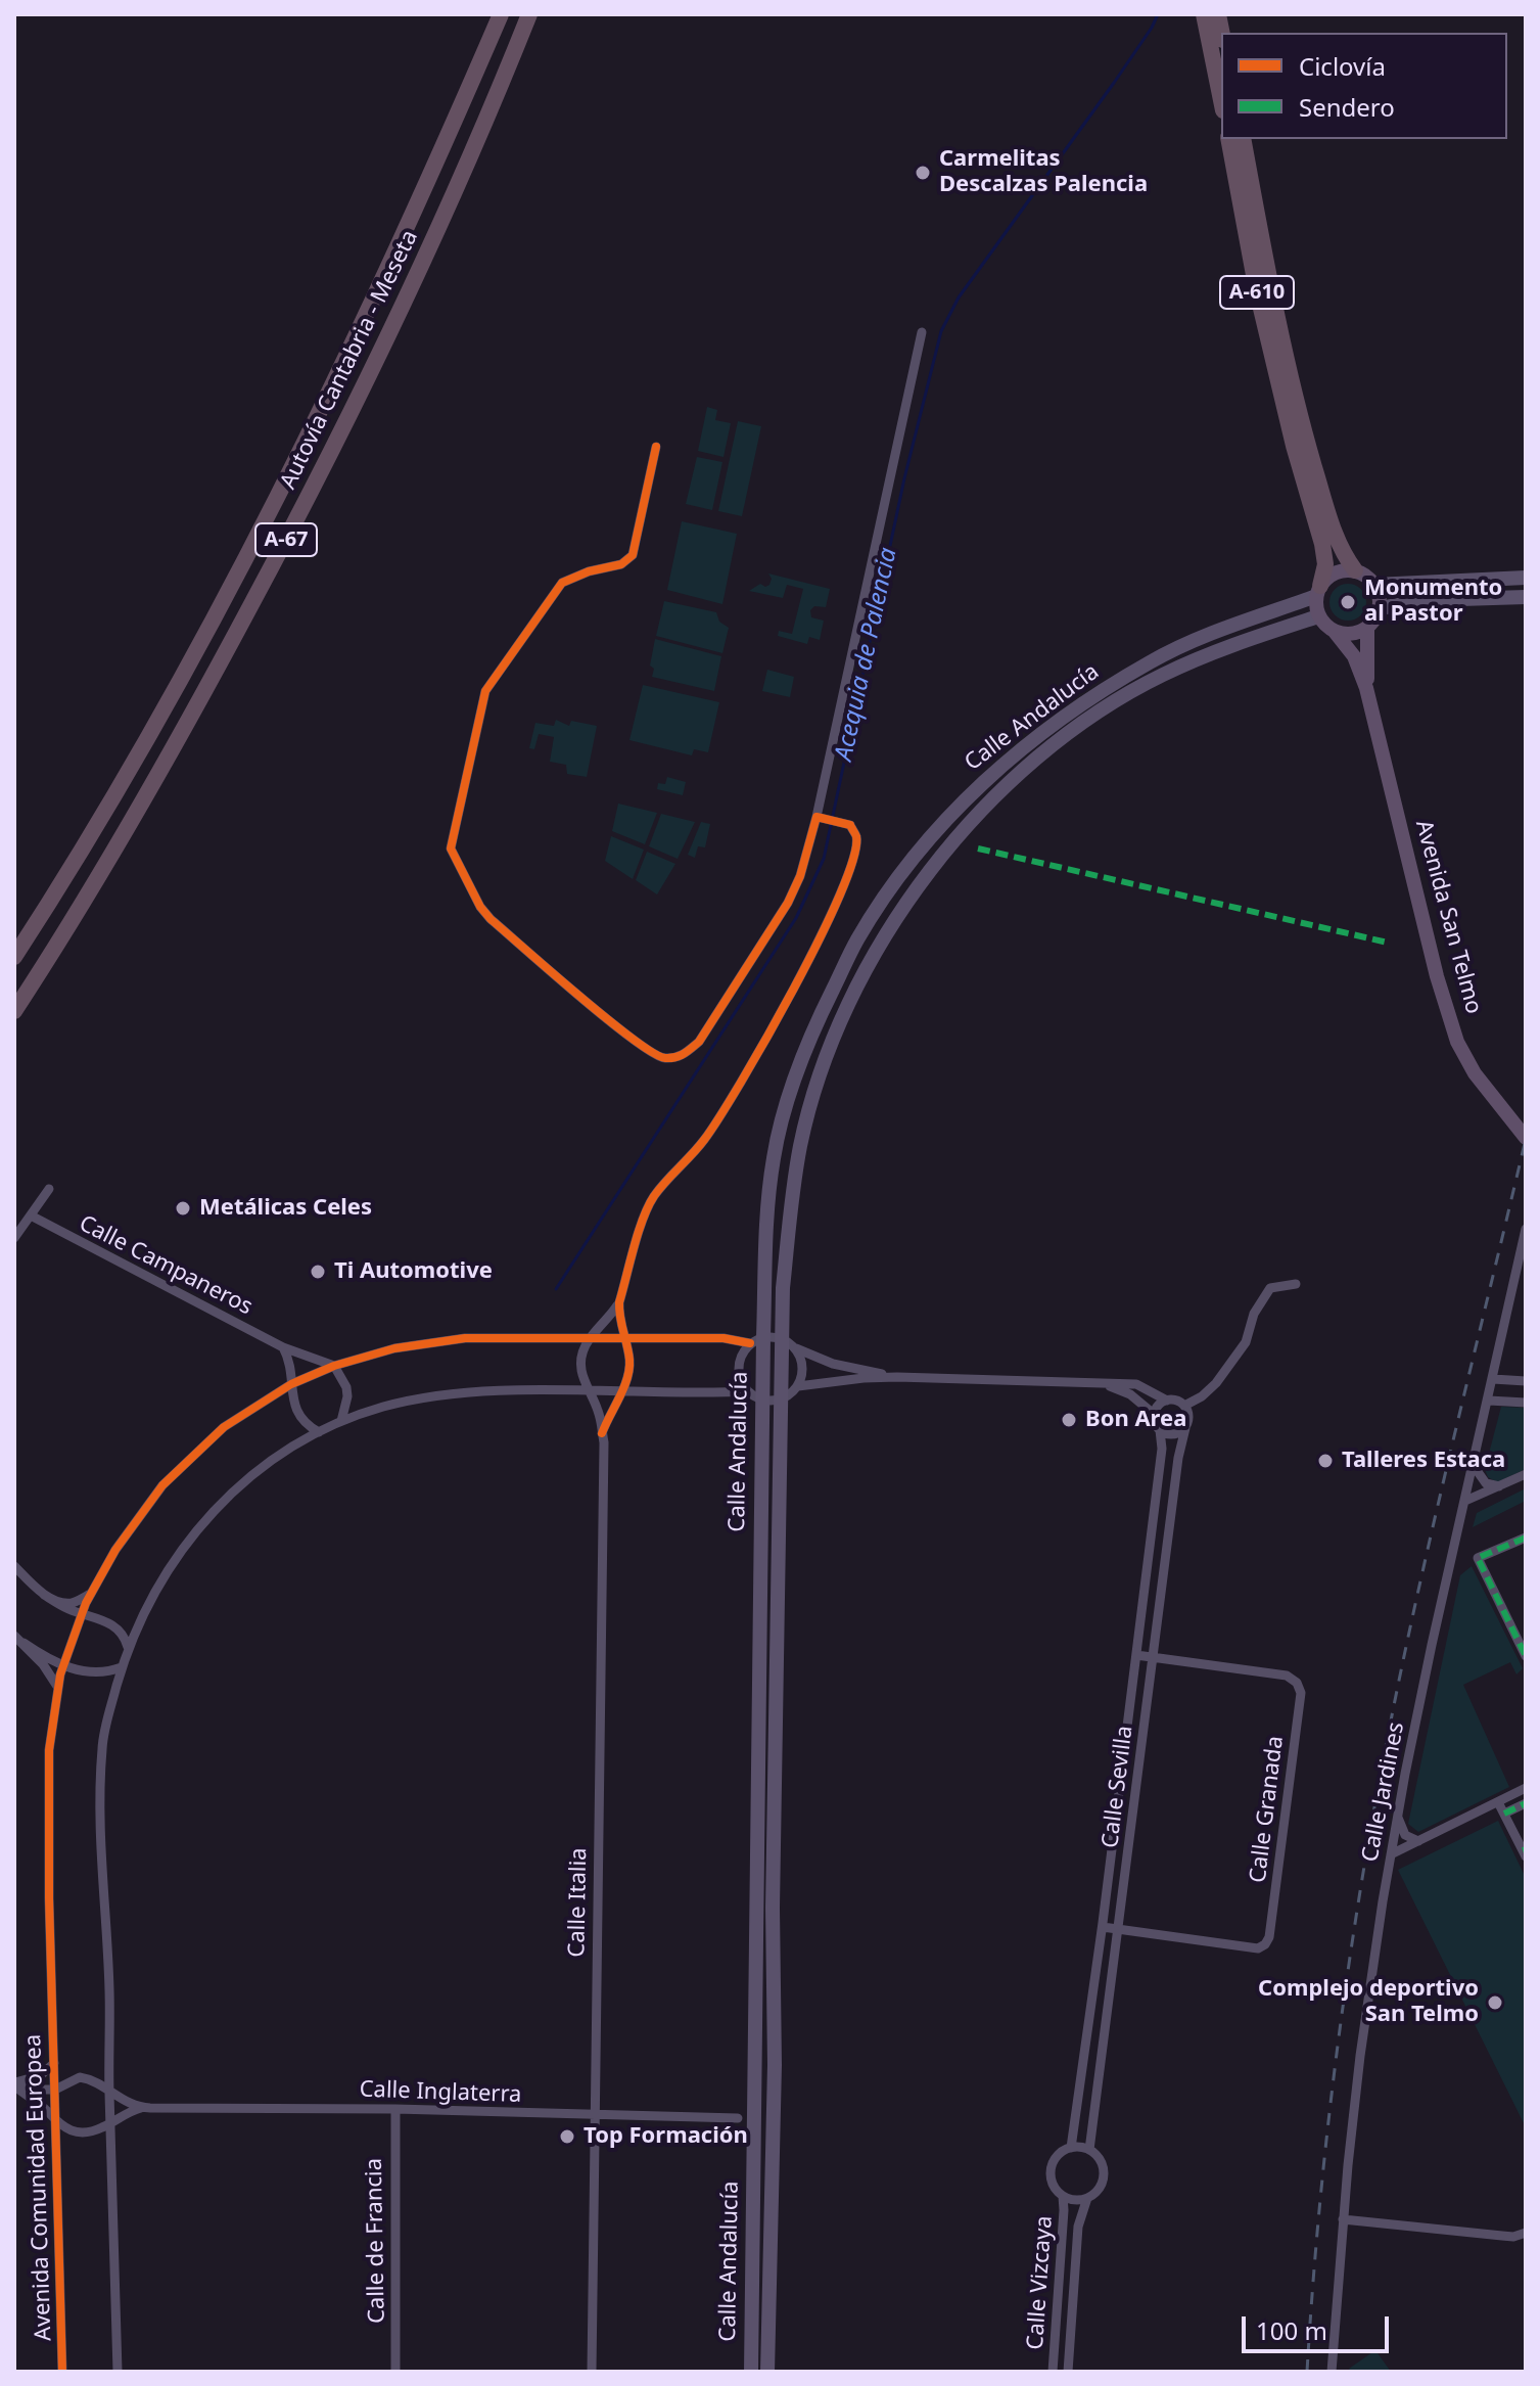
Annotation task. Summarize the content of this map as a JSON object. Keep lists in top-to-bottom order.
{
  "streets": {
    "highway": ["A-610", "Autovía Cantabria - Meseta", "A-67"],
    "main road": ["Calle Andalucía", "Avenida San Telmo"],
    "street": [
      "Calle Campaneros",
      "Calle Sevilla",
      "Calle Jardines",
      "Calle Granada",
      "Calle Italia",
      "Calle Inglaterra",
      "Avenida Comunidad Europea",
      "Calle de Francia",
      "Calle Vizcaya"
    ]
  },
  "crossings": [
    ["A-610", "Calle Andalucía"],
    ["A-610", "Avenida San Telmo"],
    ["Calle Andalucía", "Avenida San Telmo"],
    ["Calle Andalucía", "Avenida Comunidad Europea"],
    ["Calle Campaneros", "Avenida Comunidad Europea"],
    ["Calle Sevilla", "Calle Granada"],
    ["Calle Sevilla", "Calle Vizcaya"],
    ["Calle Italia", "Calle Inglaterra"],
    ["Calle Italia", "Avenida Comunidad Europea"],
    ["Calle Inglaterra", "Calle de Francia"]
  ],
  "water": ["Acequia de Palencia"],
  "places": [
    "Carmelitas Descalzas Palencia",
    "Monumento al Pastor",
    "Metálicas Celes",
    "Ti Automotive",
    "Bon Area",
    "Talleres Estaca",
    "Complejo deportivo San Telmo",
    "Top Formación"
  ],
  "legend": ["Ciclovía", "Sendero"],
  "scale_bar": "100 m"
}
